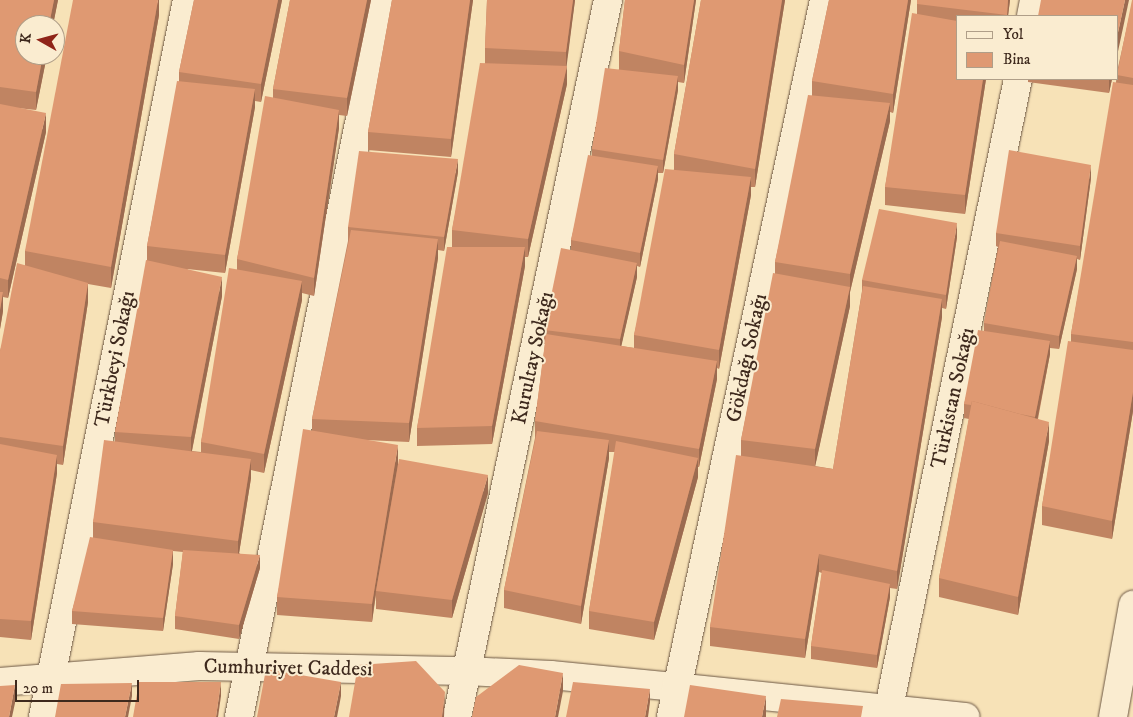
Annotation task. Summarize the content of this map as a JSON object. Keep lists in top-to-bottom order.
{
  "streets": {
    "street": [
      "Kurultay Sokağı",
      "Gökdağı Sokağı",
      "Türkbeyi Sokağı",
      "Türkistan Sokağı",
      "Cumhuriyet Caddesi"
    ]
  },
  "crossings": [
    ["Kurultay Sokağı", "Cumhuriyet Caddesi"],
    ["Gökdağı Sokağı", "Cumhuriyet Caddesi"],
    ["Türkbeyi Sokağı", "Cumhuriyet Caddesi"],
    ["Türkistan Sokağı", "Cumhuriyet Caddesi"]
  ],
  "legend": ["Yol", "Bina"],
  "scale_bar": "20 m",
  "north": "left"
}
